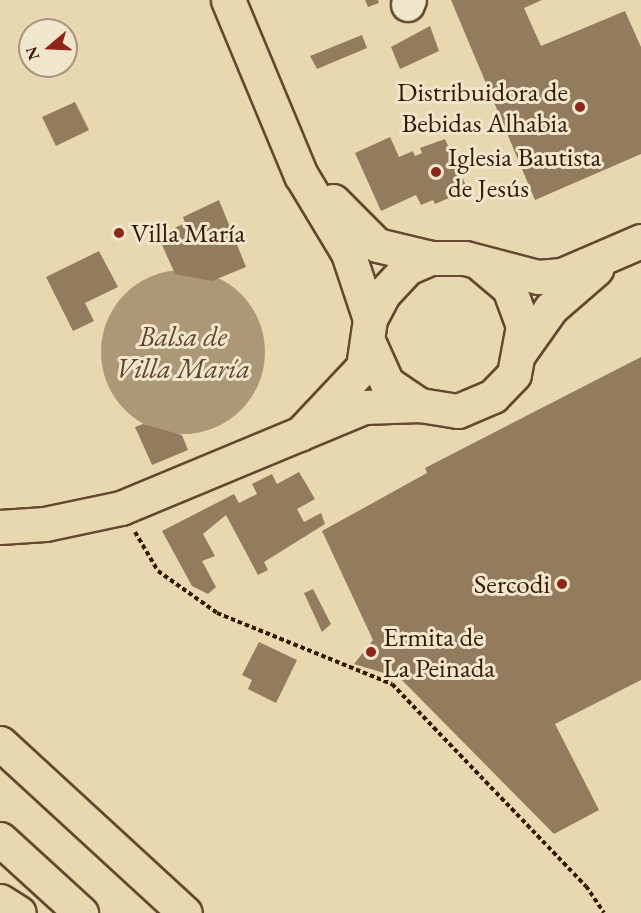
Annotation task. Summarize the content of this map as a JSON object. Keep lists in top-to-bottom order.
{
  "water": ["Balsa de Villa María"],
  "places": [
    "Distribuidora de Bebidas Alhabia",
    "Iglesia Bautista de Jesús",
    "Villa María",
    "Sercodi",
    "Ermita de La Peinada"
  ],
  "north": "left"
}
